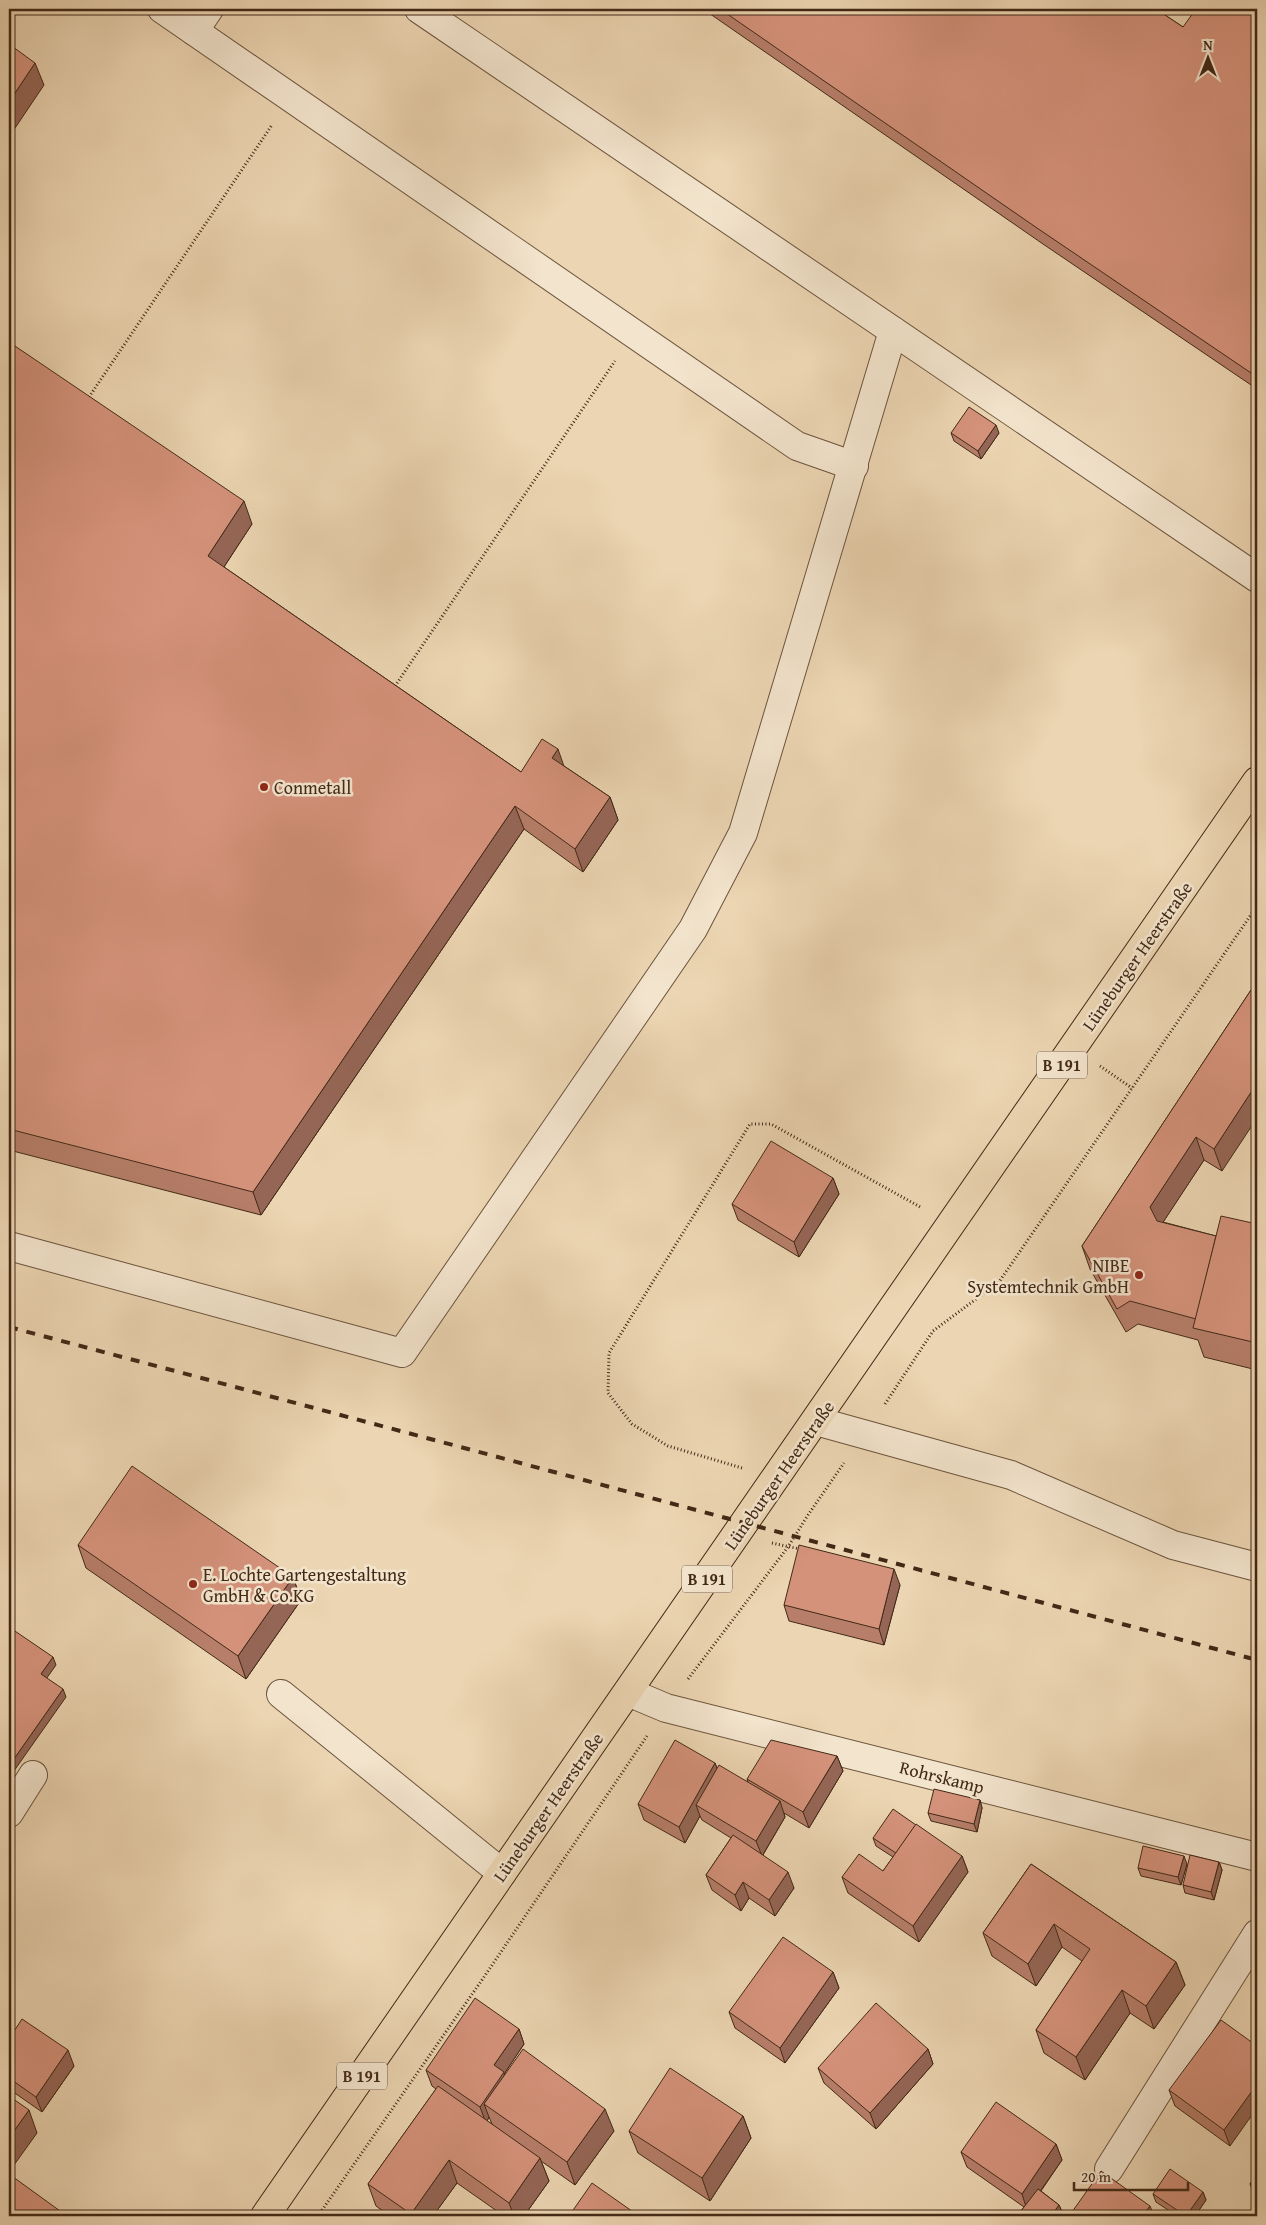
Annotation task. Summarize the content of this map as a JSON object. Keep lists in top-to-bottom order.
{
  "streets": {
    "main road": ["Lüneburger Heerstraße", "B 191"],
    "street": ["Rohrskamp"]
  },
  "crossings": [
    ["Lüneburger Heerstraße", "Rohrskamp"]
  ],
  "places": ["Conmetall", "NIBE Systemtechnik GmbH", "E. Lochte Gartengestaltung GmbH & Co.KG"],
  "scale_bar": "20 m",
  "north": "top"
}
